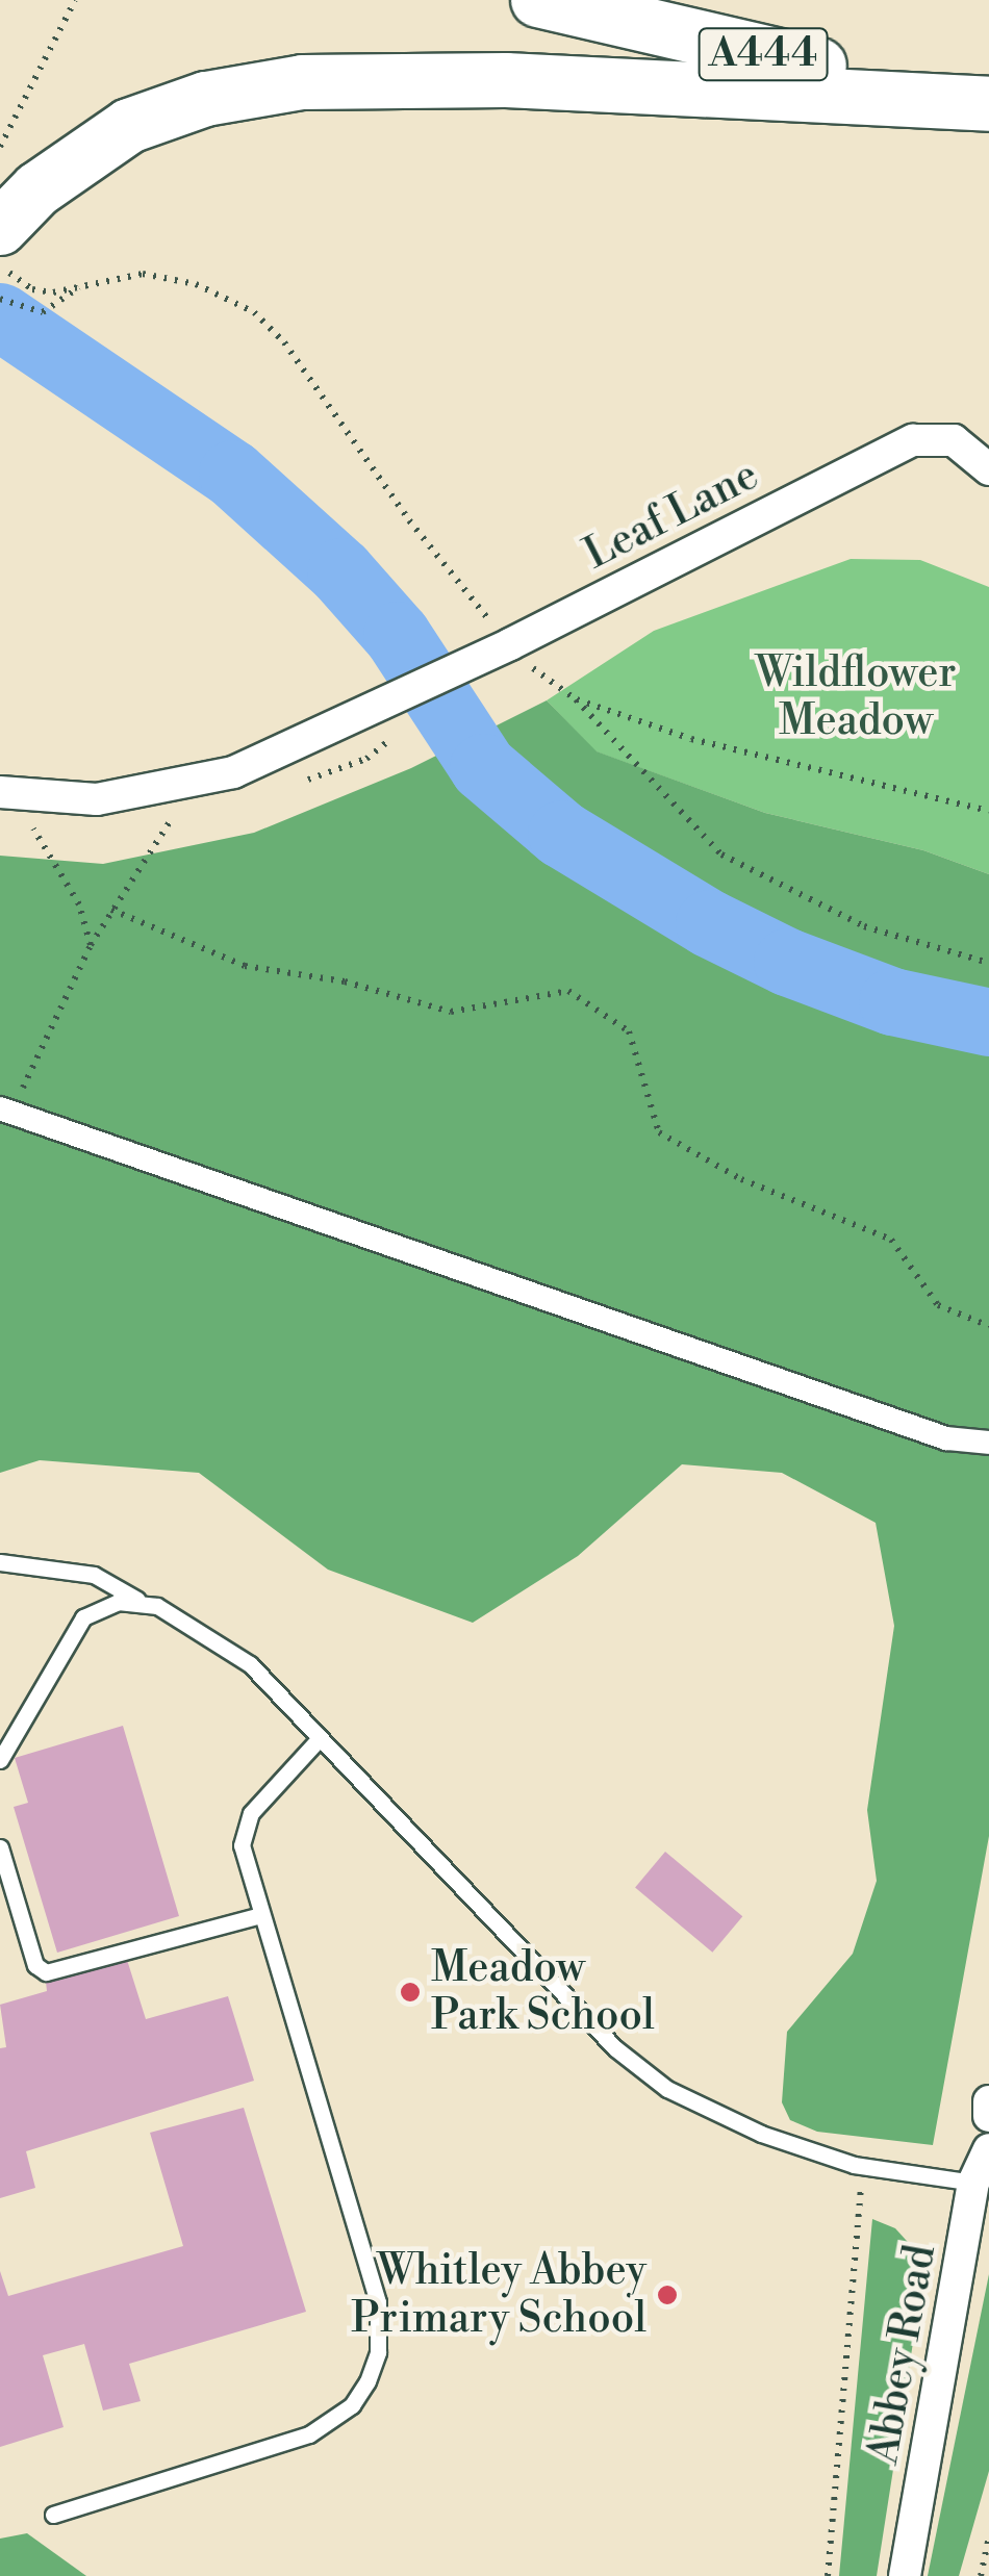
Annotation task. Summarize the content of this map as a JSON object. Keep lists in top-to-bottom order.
{
  "streets": {
    "highway": ["A444"],
    "street": ["Leaf Lane", "Abbey Road"]
  },
  "parks": ["Wildflower Meadow"],
  "places": ["Meadow Park School", "Whitley Abbey Primary School"]
}
